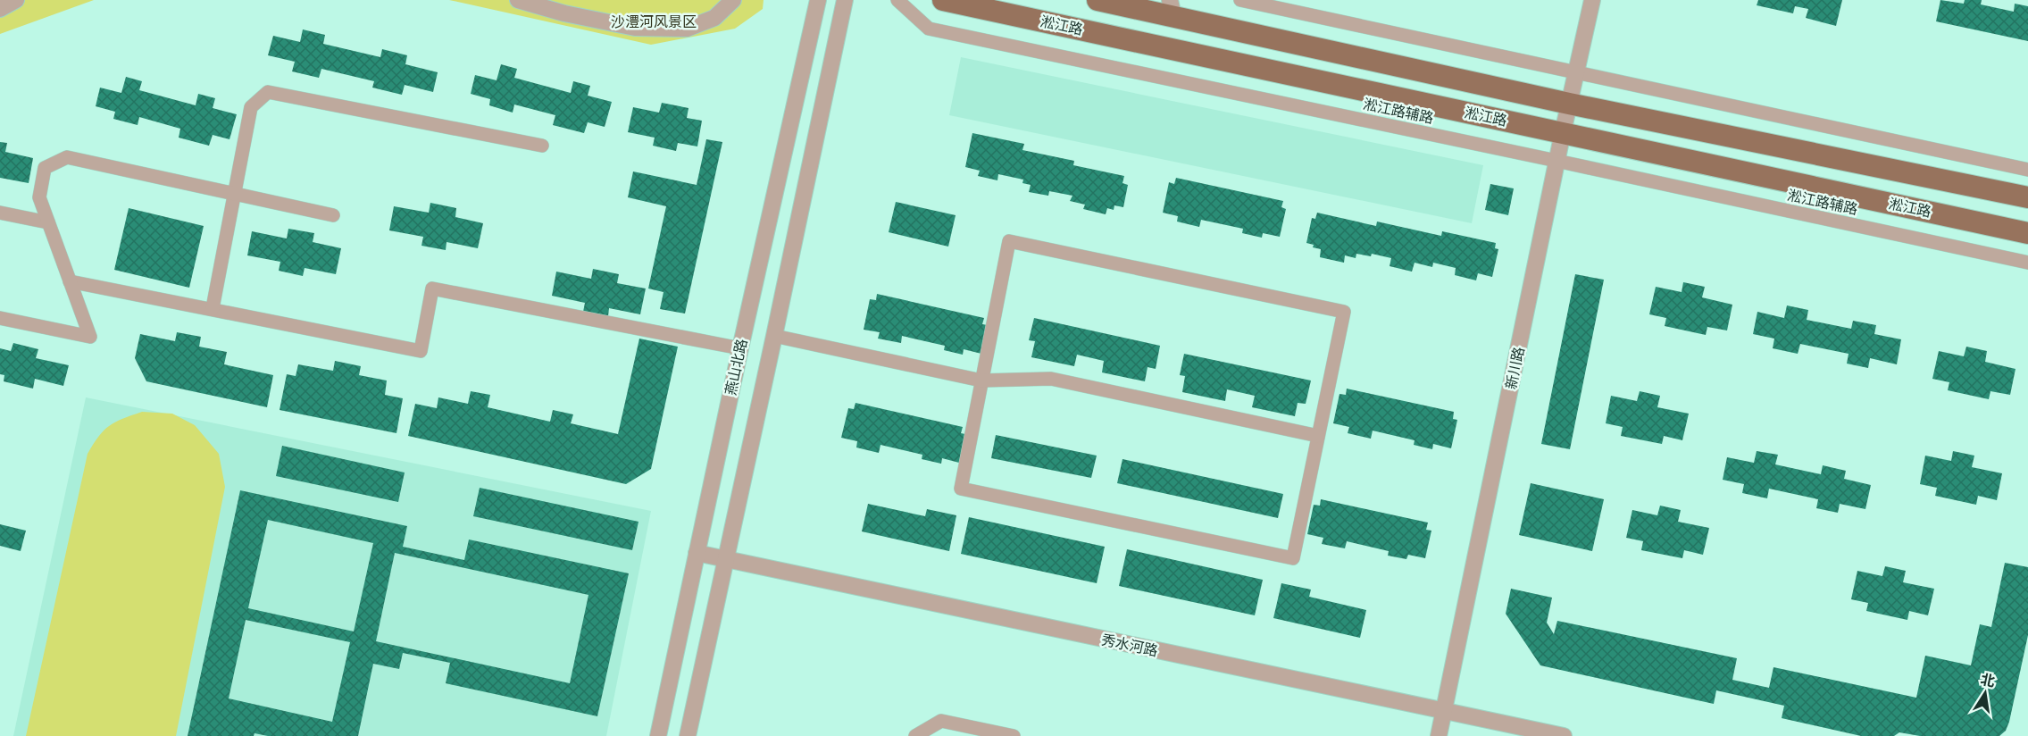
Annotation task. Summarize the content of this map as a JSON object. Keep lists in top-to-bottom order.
{
  "streets": {
    "main road": ["淞江路"],
    "street": [
      "淞江路辅路",
      "燕山北路",
      "新川路",
      "秀水河路"
    ]
  },
  "crossings": [
    ["淞江路", "新川路"],
    ["淞江路辅路", "新川路"],
    ["燕山北路", "秀水河路"],
    ["新川路", "秀水河路"]
  ],
  "parks": ["沙澧河风景区"],
  "north": "top"
}
